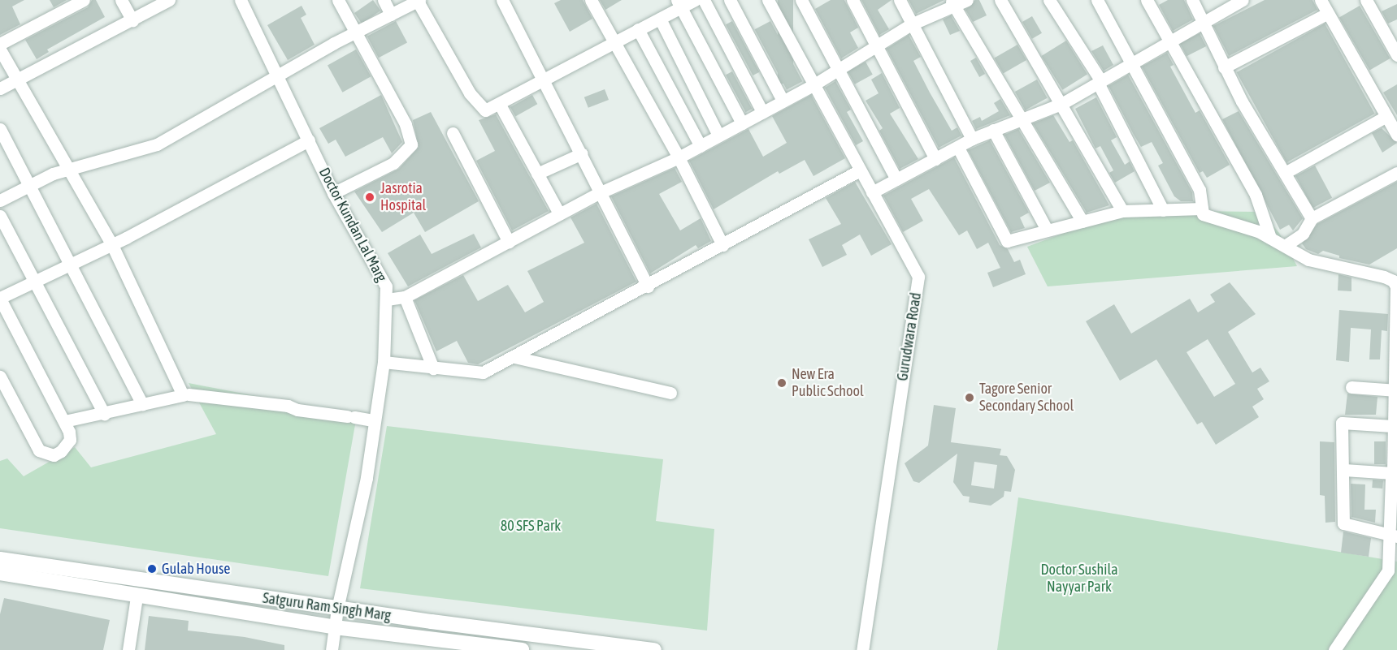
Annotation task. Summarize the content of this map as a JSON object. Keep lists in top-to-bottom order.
{
  "streets": {
    "main road": ["Satguru Ram Singh Marg"],
    "street": ["Doctor Kundan Lal Marg", "Gurudwara Road"]
  },
  "crossings": [
    ["Doctor Kundan Lal Marg", "Satguru Ram Singh Marg"]
  ],
  "parks": ["80 SFS Park", "Doctor Sushila Nayyar Park"],
  "places": [
    "Jasrotia Hospital",
    "New Era Public School",
    "Tagore Senior Secondary School",
    "Gulab House"
  ]
}
